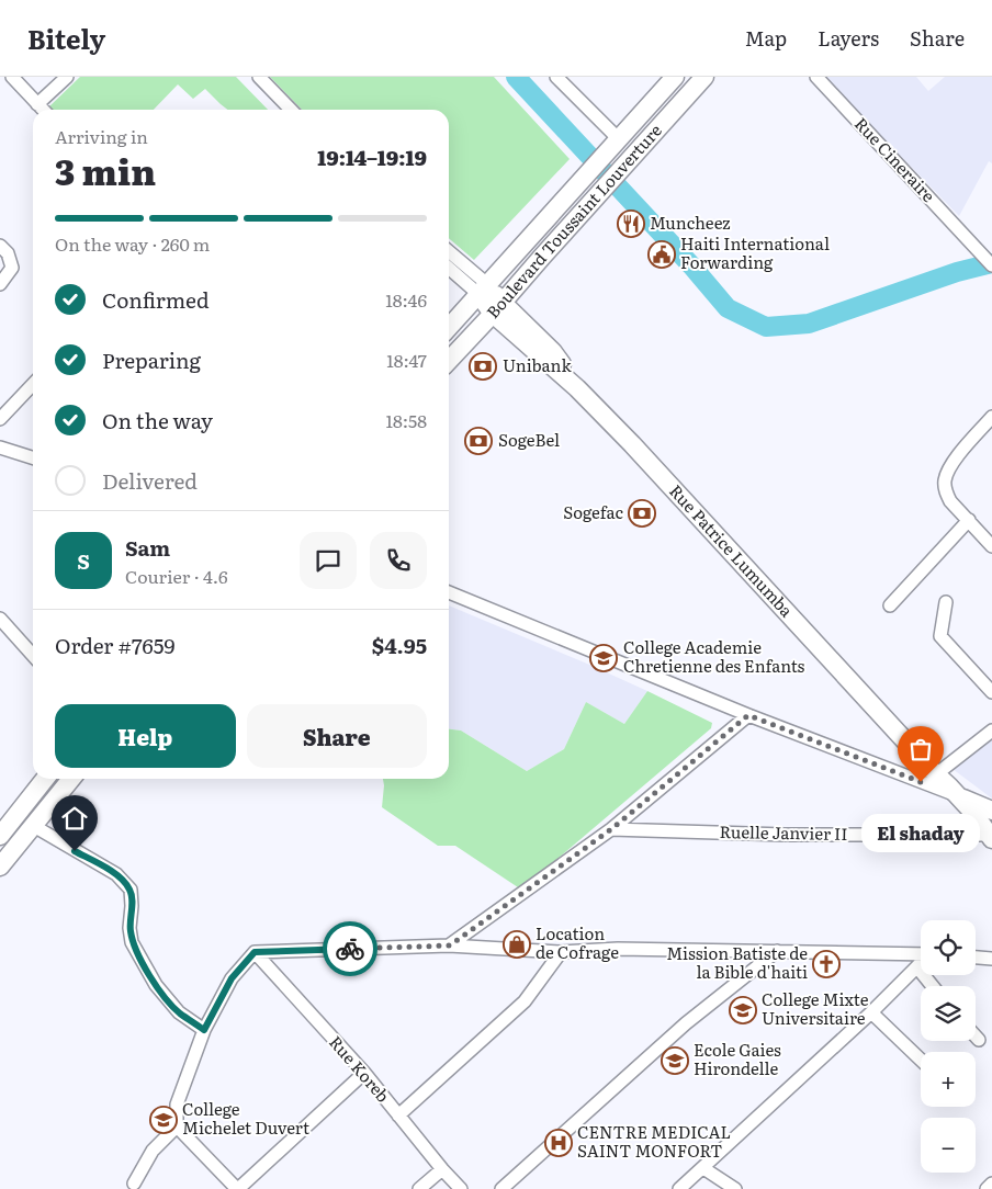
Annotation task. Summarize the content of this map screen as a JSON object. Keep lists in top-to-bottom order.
{
  "streets": {
    "main road": ["Boulevard Toussaint Louverture", "Rue Patrice Lumumba"],
    "street": ["Rue Cineraire", "Ruelle Janvier II", "Rue Koreb"]
  },
  "crossings": [
    ["Boulevard Toussaint Louverture", "Rue Patrice Lumumba"],
    ["Rue Patrice Lumumba", "Ruelle Janvier II"]
  ],
  "places": {
    "restaurant": ["Muncheez"],
    "public building": ["Haiti International Forwarding"],
    "bank": ["Unibank", "SogeBel", "Sogefac"],
    "school or university": [
      "College Academie Chretienne des Enfants",
      "College Mixte Universitaire",
      "Ecole Gaies Hirondelle",
      "College Michelet Duvert"
    ],
    "other": ["El shaday"],
    "shop": ["Location de Cofrage"],
    "church": ["Mission Batiste de la Bible d'haiti"],
    "hospital": ["CENTRE MEDICAL SAINT MONFORT"]
  },
  "page": {
    "header": "Bitely",
    "nav": ["Map", "Layers", "Share"],
    "heading": ["3 min", "Arriving in", "19:14–19:19"],
    "panel": [
      "Sam",
      "Courier · 4.6",
      "Order #7659",
      "$4.95"
    ],
    "bar": "On the way · 260 m",
    "list": [
      ["Confirmed", "18:46"],
      ["Preparing", "18:47"],
      ["On the way", "18:58"],
      "Delivered"
    ],
    "round": "S",
    "buttons": ["Help", "Share"],
    "bubble": "El shaday",
    "map_buttons": ["+", "−"]
  }
}
